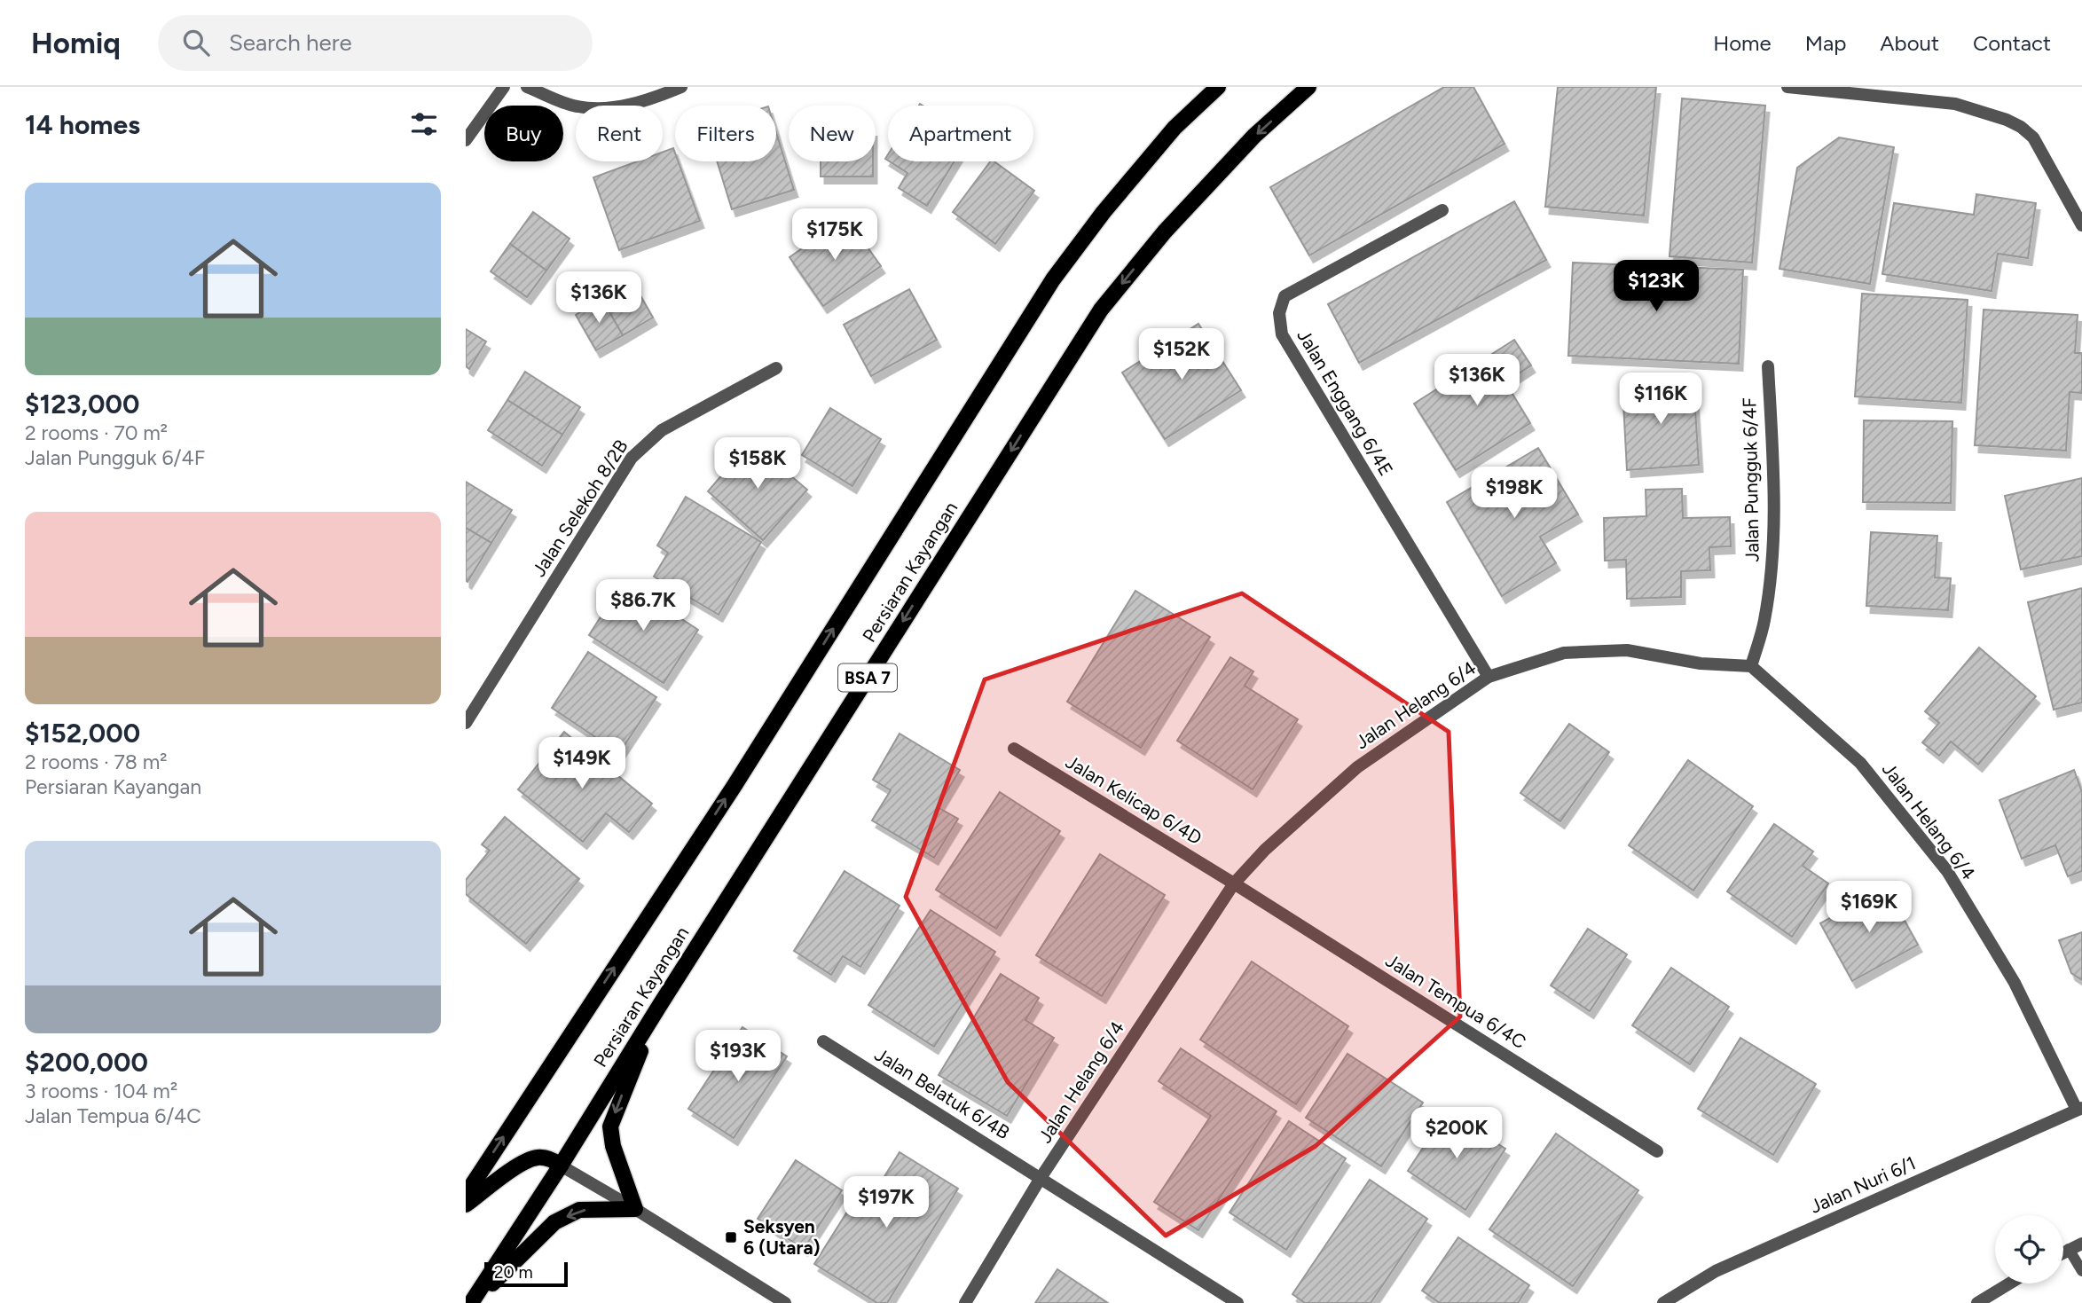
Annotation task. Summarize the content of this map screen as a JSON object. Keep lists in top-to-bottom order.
{
  "streets": {
    "main road": ["Persiaran Kayangan", "BSA 7"],
    "street": [
      "Jalan Enggang 6/4E",
      "Jalan Pungguk 6/4F",
      "Jalan Selekoh 8/2B",
      "Jalan Helang 6/4",
      "Jalan Kelicap 6/4D",
      "Jalan Tempua 6/4C",
      "Jalan Belatuk 6/4B",
      "Jalan Nuri 6/1"
    ]
  },
  "crossings": [
    ["Jalan Enggang 6/4E", "Jalan Helang 6/4"],
    ["Jalan Pungguk 6/4F", "Jalan Helang 6/4"],
    ["Jalan Helang 6/4", "Jalan Kelicap 6/4D"],
    ["Jalan Helang 6/4", "Jalan Tempua 6/4C"],
    ["Jalan Helang 6/4", "Jalan Belatuk 6/4B"],
    ["Jalan Helang 6/4", "Jalan Nuri 6/1"],
    ["Jalan Kelicap 6/4D", "Jalan Tempua 6/4C"]
  ],
  "places": {
    "transit": ["Seksyen 6 (Utara)"]
  },
  "scale_bar": "20 m",
  "page": {
    "header": "Homiq",
    "search": "Search here",
    "nav": [
      "Home",
      "Map",
      "About",
      "Contact"
    ],
    "heading": "14 homes",
    "chip": [
      "Buy",
      "Rent",
      "Filters",
      "New",
      "Apartment"
    ],
    "list": [
      {
        "name": "$123,000",
        "note": "2 rooms · 70 m² · Jalan Pungguk 6/4F"
      },
      {
        "name": "$152,000",
        "note": "2 rooms · 78 m² · Persiaran Kayangan"
      },
      {
        "name": "$200,000",
        "note": "3 rooms · 104 m² · Jalan Tempua 6/4C"
      }
    ],
    "price": [
      "$175K",
      "$123K",
      "$136K",
      "$152K",
      "$136K",
      "$116K",
      "$158K",
      "$198K",
      "$86.7K",
      "$149K",
      "$169K",
      "$193K",
      "$200K",
      "$197K"
    ],
    "scale": "20 m"
  }
}
